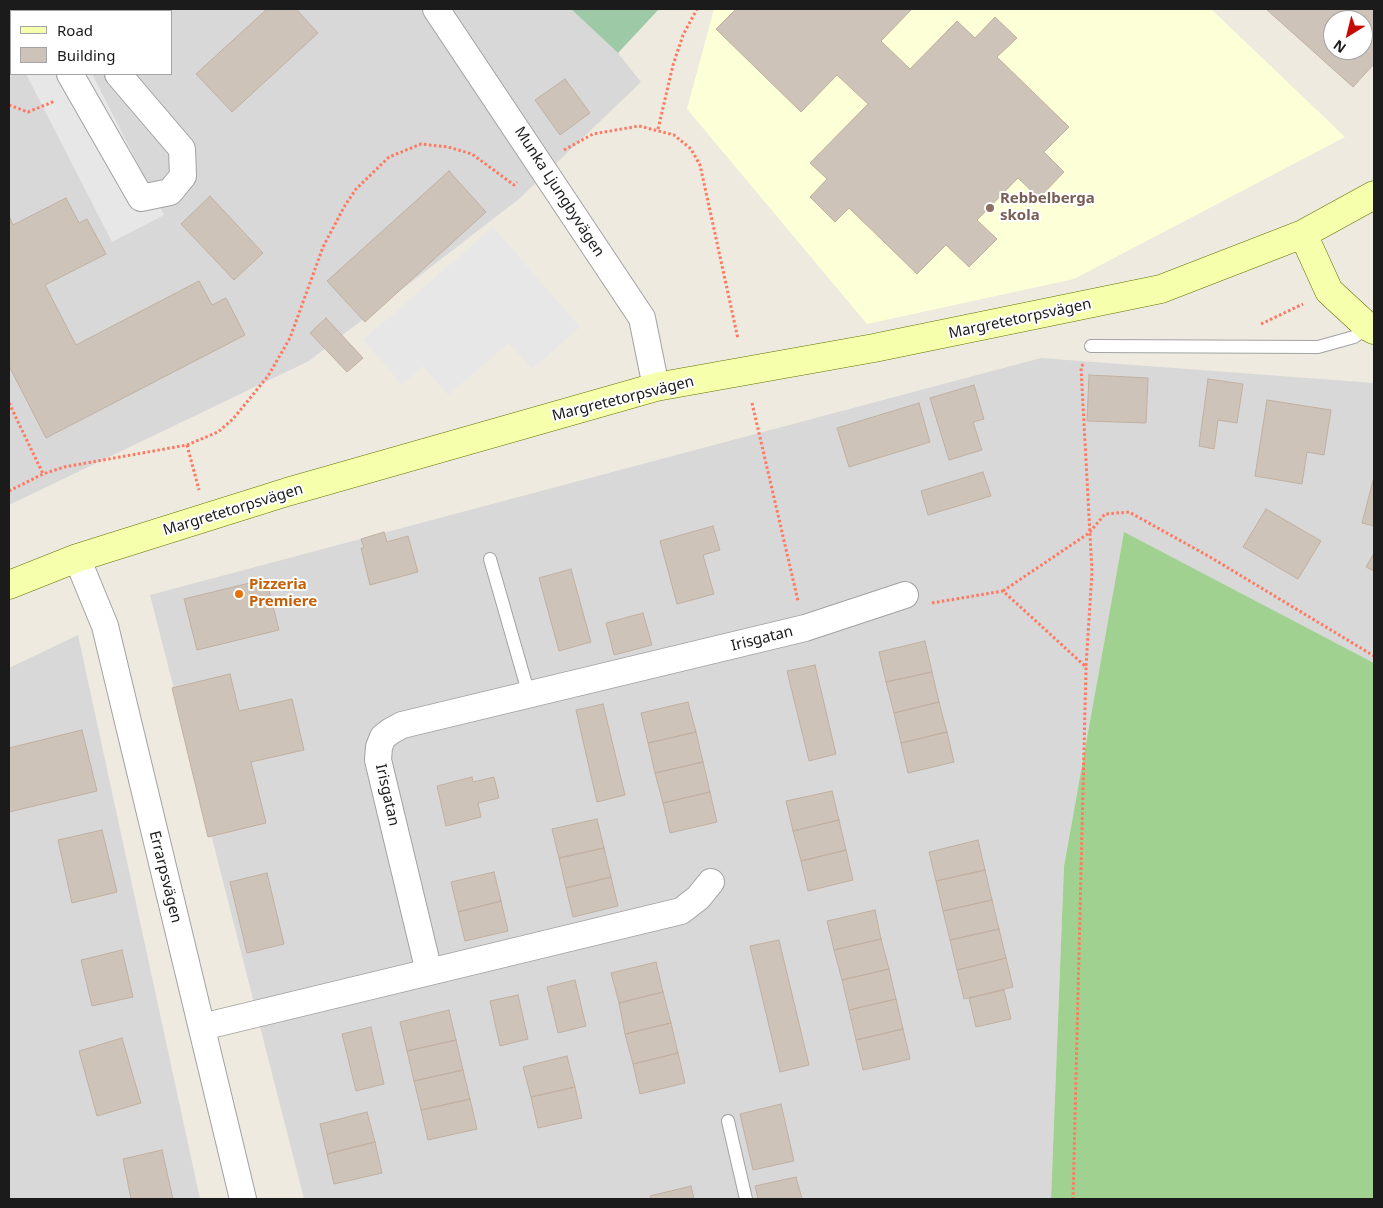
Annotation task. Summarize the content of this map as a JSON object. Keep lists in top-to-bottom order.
{
  "streets": {
    "street": [
      "Munka Ljungbyvägen",
      "Margretetorpsvägen",
      "Irisgatan",
      "Errarpsvägen"
    ]
  },
  "crossings": [
    ["Munka Ljungbyvägen", "Margretetorpsvägen"],
    ["Margretetorpsvägen", "Errarpsvägen"]
  ],
  "places": ["Rebbelberga skola", "Pizzeria Premiere"],
  "legend": ["Road", "Building"],
  "north": "bottom left"
}
